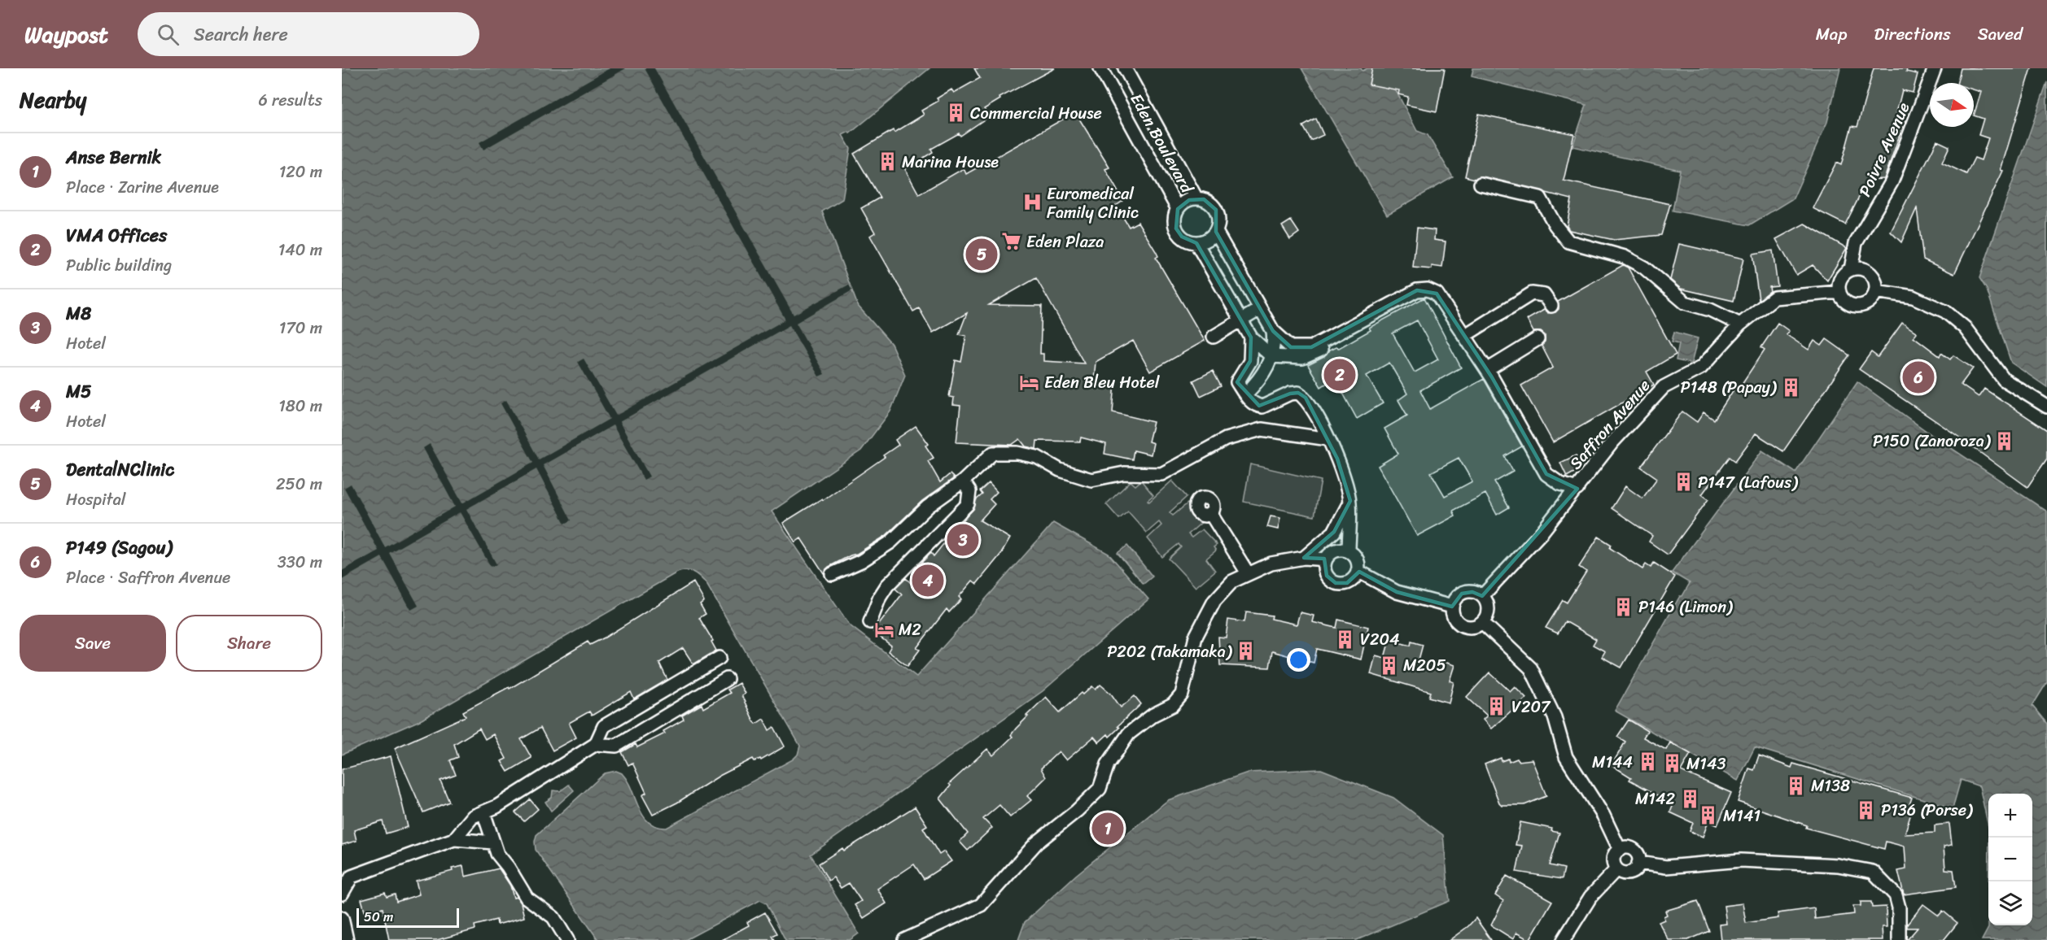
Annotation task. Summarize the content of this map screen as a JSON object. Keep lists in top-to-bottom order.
{
  "streets": {
    "street": ["Eden Boulevard", "Poivre Avenue", "Saffron Avenue"]
  },
  "crossings": [
    ["Poivre Avenue", "Saffron Avenue"]
  ],
  "places": {
    "building": [
      "Commercial House",
      "Marina House",
      "P148 (Papay)",
      "P150 (Zanoroza)",
      "P147 (Lafous)",
      "P146 (Limon)",
      "V204",
      "P202 (Takamaka)",
      "M205",
      "V207",
      "M144",
      "M143",
      "M138",
      "M142",
      "P136 (Porse)",
      "M141"
    ],
    "hospital": ["Euromedical Family Clinic"],
    "supermarket": ["Eden Plaza"],
    "hotel": ["Eden Bleu Hotel", "M2"]
  },
  "scale_bar": "50 m",
  "north": "right",
  "page": {
    "header": "Waypost",
    "search": "Search here",
    "nav": ["Map", "Directions", "Saved"],
    "heading": ["Nearby", "6 results"],
    "list": [
      {
        "mark": "1",
        "name": "Anse Bernik",
        "note": "Place · Zarine Avenue",
        "value": "120 m"
      },
      {
        "mark": "2",
        "name": "VMA Offices",
        "note": "Public building",
        "value": "140 m"
      },
      {
        "mark": "3",
        "name": "M8",
        "note": "Hotel",
        "value": "170 m"
      },
      {
        "mark": "4",
        "name": "M5",
        "note": "Hotel",
        "value": "180 m"
      },
      {
        "mark": "5",
        "name": "DentalNClinic",
        "note": "Hospital",
        "value": "250 m"
      },
      {
        "mark": "6",
        "name": "P149 (Sagou)",
        "note": "Place · Saffron Avenue",
        "value": "330 m"
      }
    ],
    "pins": [
      "5",
      "2",
      "6",
      "3",
      "4",
      "1"
    ],
    "buttons": ["Save", "Share"],
    "map_buttons": ["+", "−"],
    "scale": "50 m"
  }
}
